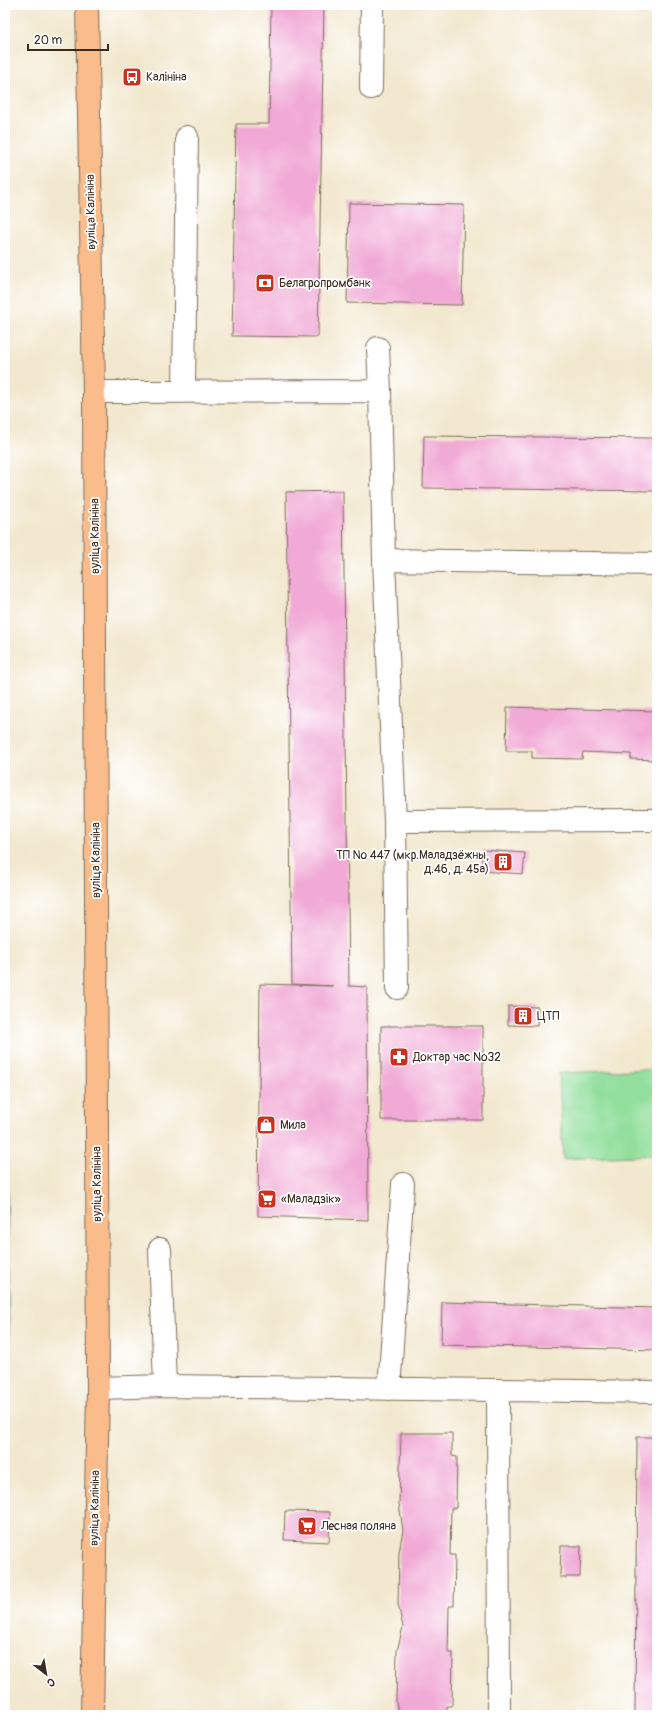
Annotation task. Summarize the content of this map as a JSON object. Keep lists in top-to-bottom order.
{
  "streets": {
    "main road": ["вуліца Калініна"]
  },
  "places": {
    "bus stop": ["Калініна"],
    "bank": ["Белагропромбанк"],
    "building": ["ТП № 447 (мкр.Маладзёжны, д.46, д. 45а)", "ЦТП"],
    "pharmacy": ["Доктар час №32"],
    "shop": ["Мила"],
    "supermarket": ["«Маладзік»", "Лесная поляна"]
  },
  "scale_bar": "20 m",
  "north": "bottom right"
}
